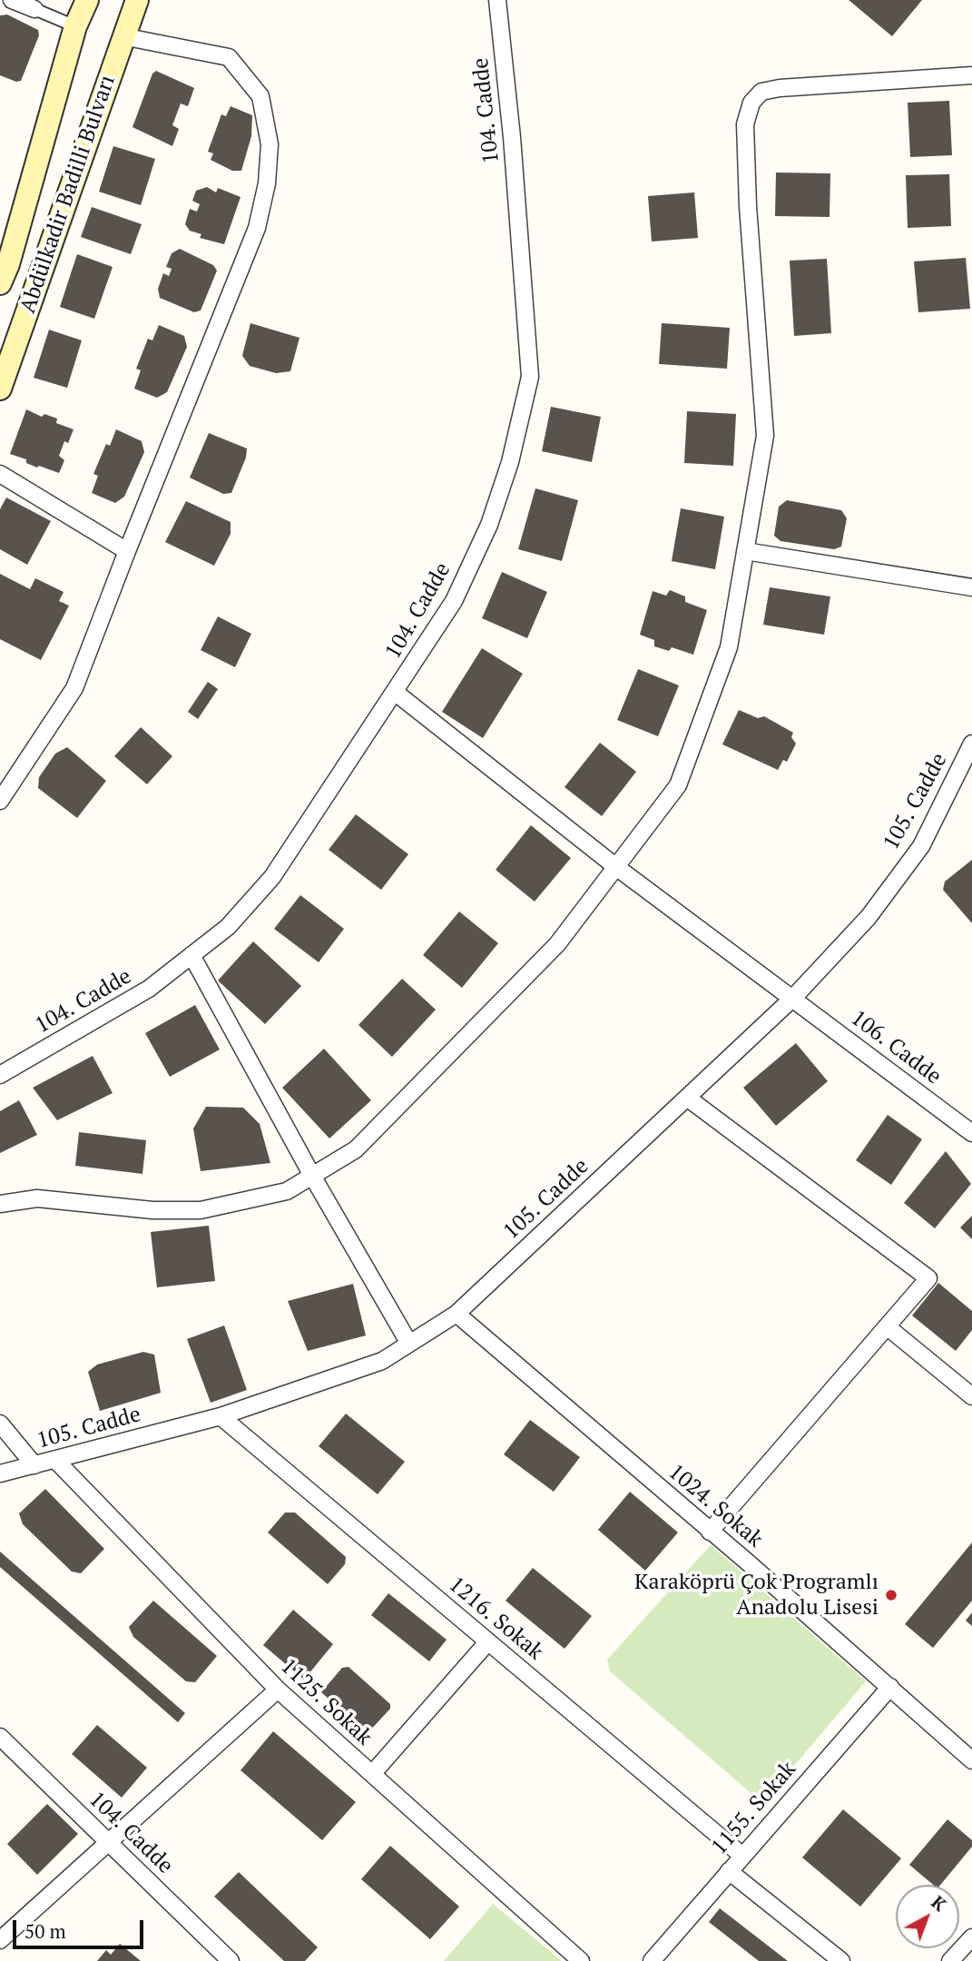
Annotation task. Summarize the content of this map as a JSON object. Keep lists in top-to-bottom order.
{
  "streets": {
    "main road": ["Abdülkadir Badilli Bulvarı"],
    "street": [
      "104. Cadde",
      "105. Cadde",
      "106. Cadde",
      "1024. Sokak",
      "1216. Sokak",
      "1125. Sokak",
      "1155. Sokak"
    ]
  },
  "crossings": [
    ["104. Cadde", "106. Cadde"],
    ["105. Cadde", "106. Cadde"],
    ["105. Cadde", "1024. Sokak"],
    ["105. Cadde", "1216. Sokak"],
    ["105. Cadde", "1125. Sokak"],
    ["1024. Sokak", "1155. Sokak"],
    ["1216. Sokak", "1155. Sokak"]
  ],
  "places": ["Karaköprü Çok Programlı Anadolu Lisesi"],
  "scale_bar": "50 m",
  "north": "top right"
}
